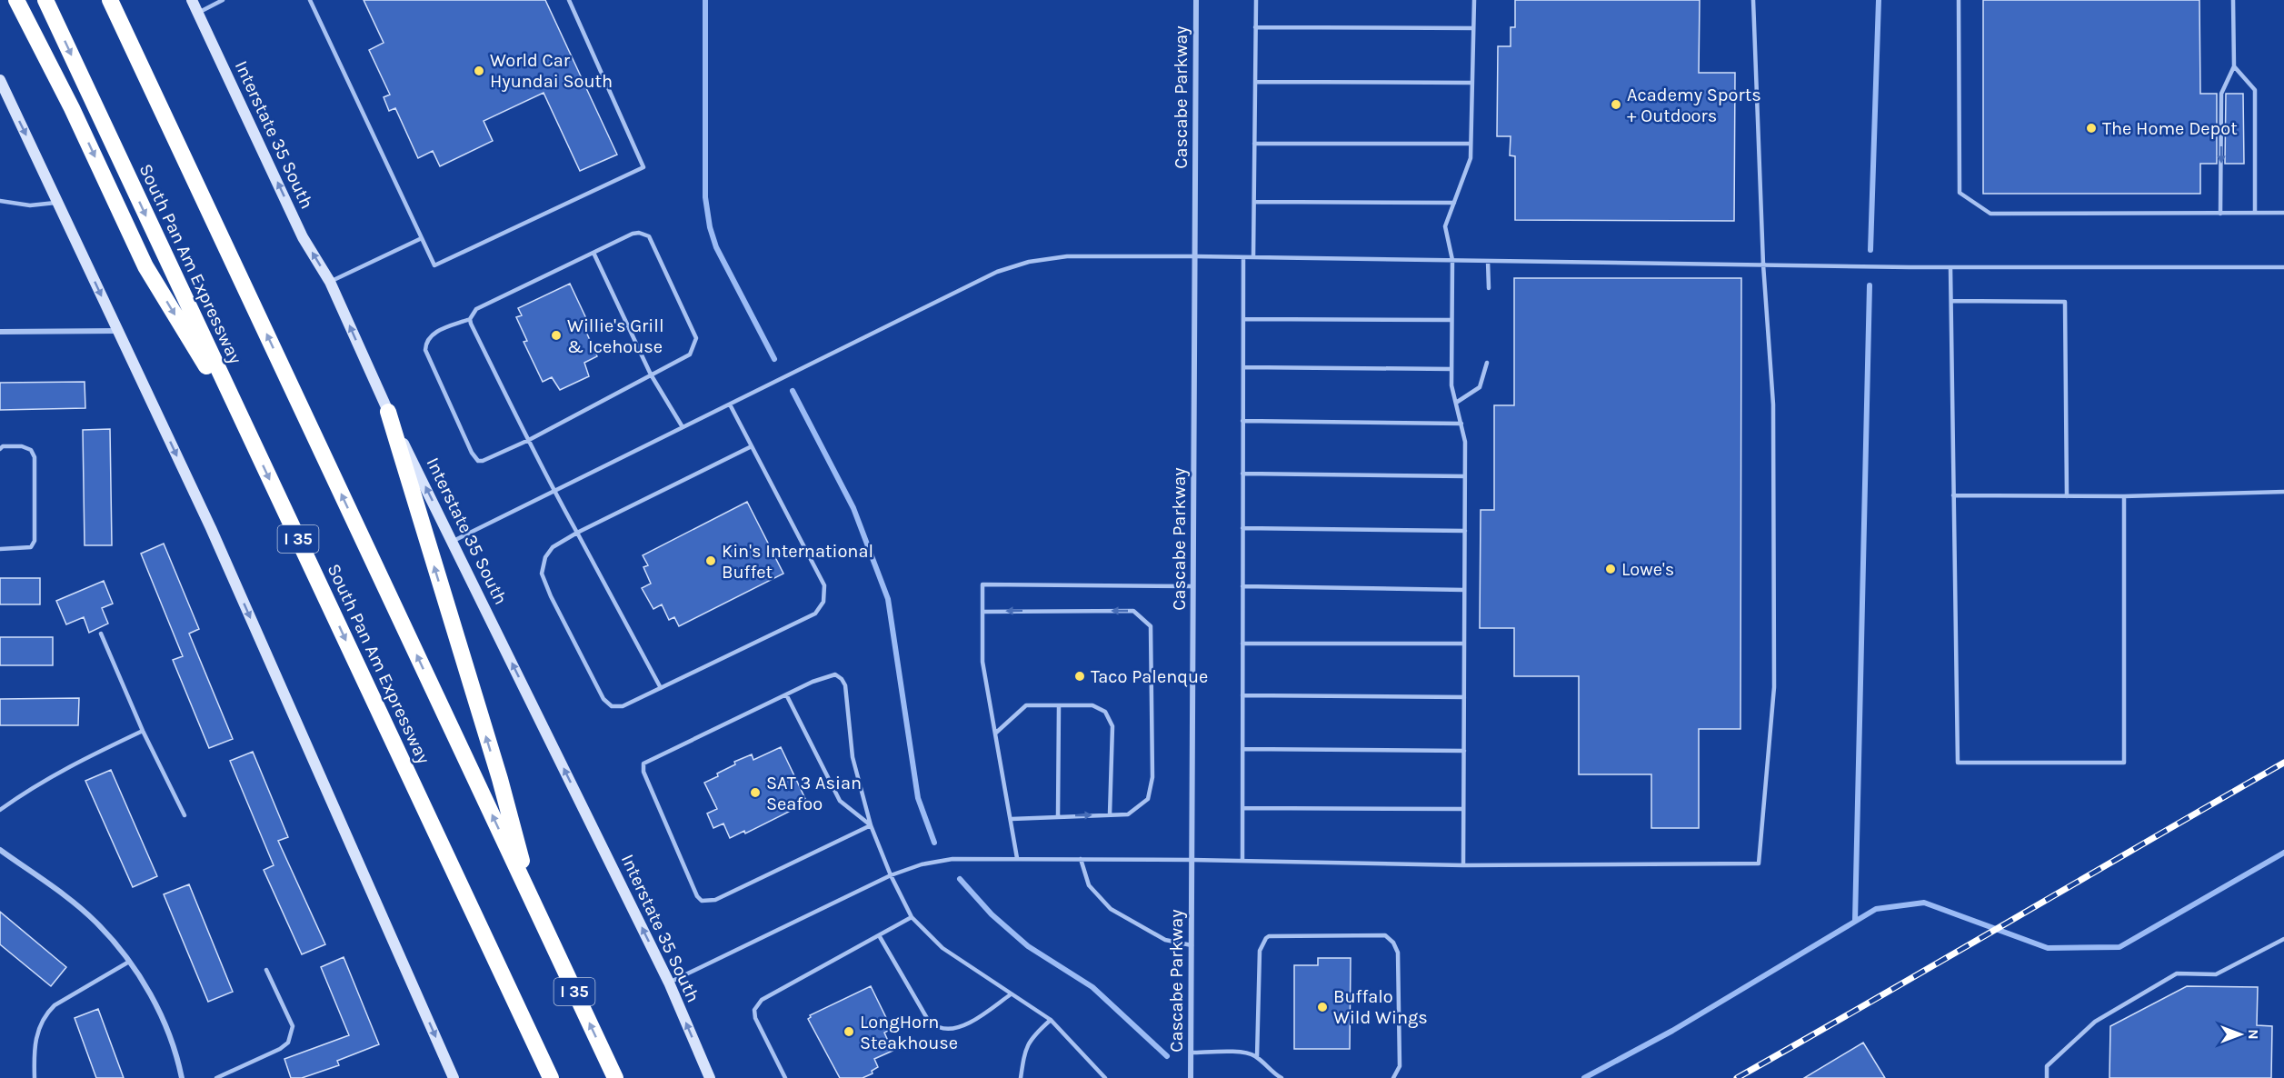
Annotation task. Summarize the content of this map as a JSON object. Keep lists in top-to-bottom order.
{
  "streets": {
    "highway": ["South Pan Am Expressway", "I 35"],
    "main road": ["Interstate 35 South"],
    "street": ["Cascabe Parkway"]
  },
  "one_way": ["Interstate 35 South"],
  "places": [
    "World Car Hyundai South",
    "Academy Sports + Outdoors",
    "The Home Depot",
    "Willie's Grill & Icehouse",
    "Kin's International Buffet",
    "Lowe's",
    "Taco Palenque",
    "SAT 3 Asian Seafoo",
    "Buffalo Wild Wings",
    "LongHorn Steakhouse"
  ],
  "north": "right"
}
